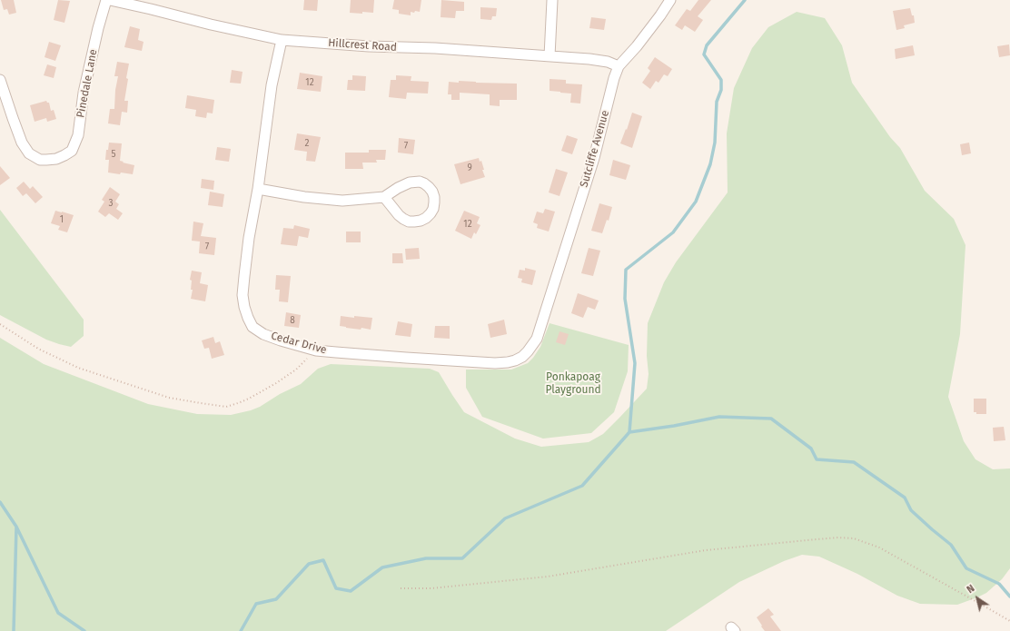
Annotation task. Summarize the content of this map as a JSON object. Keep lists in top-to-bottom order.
{
  "streets": {
    "street": [
      "Hillcrest Road",
      "Pinedale Lane",
      "Sutcliffe Avenue",
      "Cedar Drive"
    ]
  },
  "crossings": [
    ["Hillcrest Road", "Sutcliffe Avenue"],
    ["Hillcrest Road", "Cedar Drive"],
    ["Sutcliffe Avenue", "Cedar Drive"]
  ],
  "parks": ["Ponkapoag Playground"],
  "house_numbers": [
    "12",
    "2",
    "7",
    "5",
    "9",
    "3",
    "1",
    "12",
    "7",
    "8"
  ],
  "north": "top left"
}
